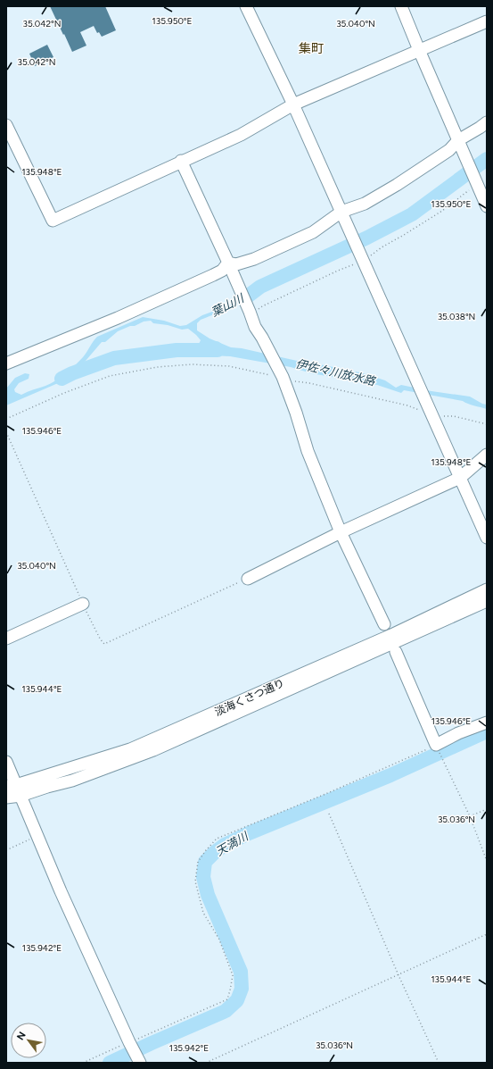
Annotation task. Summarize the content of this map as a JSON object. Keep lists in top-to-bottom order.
{
  "streets": {
    "street": ["淡海くさつ通り"]
  },
  "districts": ["集町"],
  "water": ["葉山川", "伊佐々川放水路", "天満川"],
  "north": "top left",
  "coordinates": [
    "135.950°E",
    "35.042°N",
    "35.040°N",
    "135.948°E",
    "35.038°N",
    "135.946°E",
    "135.944°E",
    "35.036°N",
    "135.942°E"
  ]
}
